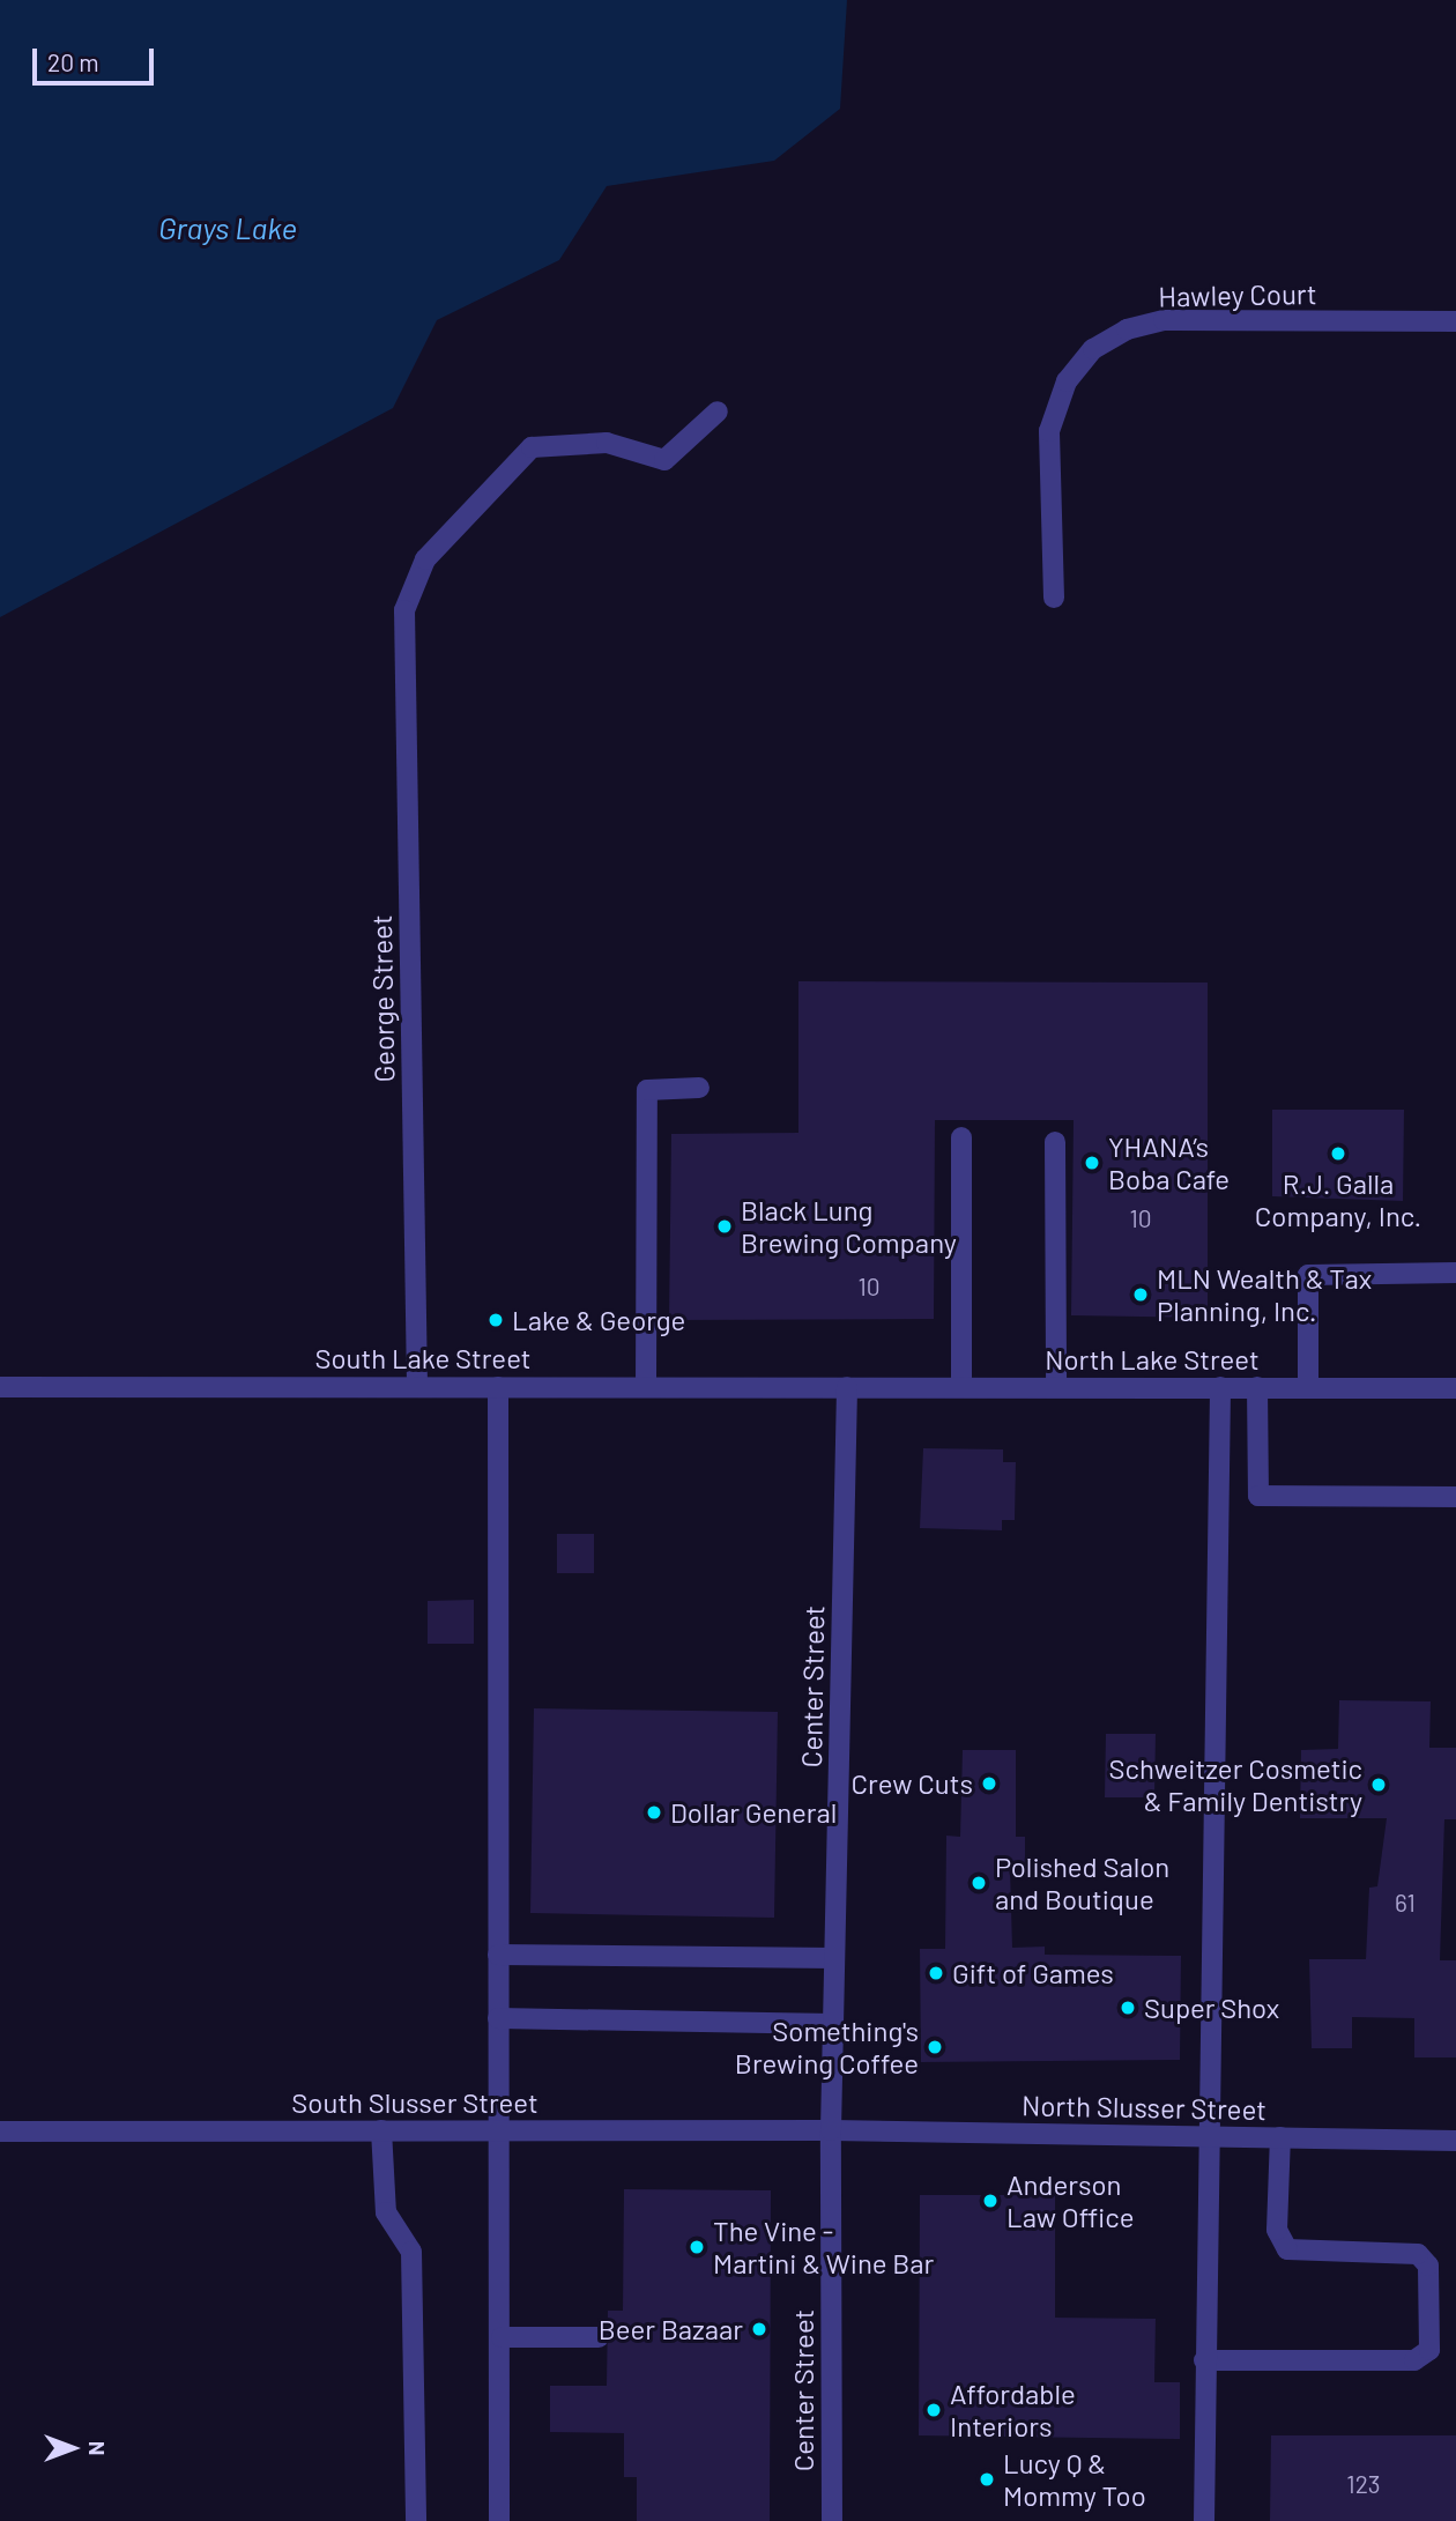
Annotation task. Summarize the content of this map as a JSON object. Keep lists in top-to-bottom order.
{
  "streets": {
    "street": [
      "Hawley Court",
      "George Street",
      "South Lake Street",
      "North Lake Street",
      "Center Street",
      "South Slusser Street",
      "North Slusser Street"
    ]
  },
  "crossings": [
    ["George Street", "South Lake Street"],
    ["South Lake Street", "North Lake Street"],
    ["South Lake Street", "Center Street"],
    ["North Lake Street", "Center Street"],
    ["Center Street", "South Slusser Street"],
    ["Center Street", "North Slusser Street"],
    ["South Slusser Street", "North Slusser Street"]
  ],
  "water": ["Grays Lake"],
  "places": [
    "R.J. Galla Company, Inc.",
    "YHANA’s Boba Cafe",
    "Black Lung Brewing Company",
    "MLN Wealth & Tax Planning, Inc.",
    "Lake & George",
    "Crew Cuts",
    "Schweitzer Cosmetic & Family Dentistry",
    "Dollar General",
    "Polished Salon and Boutique",
    "Gift of Games",
    "Super Shox",
    "Something's Brewing Coffee",
    "Anderson Law Office",
    "The Vine - Martini & Wine Bar",
    "Beer Bazaar",
    "Affordable Interiors",
    "Lucy Q & Mommy Too"
  ],
  "house_numbers": [
    "10",
    "10",
    "61",
    "123"
  ],
  "scale_bar": "20 m",
  "north": "right"
}
